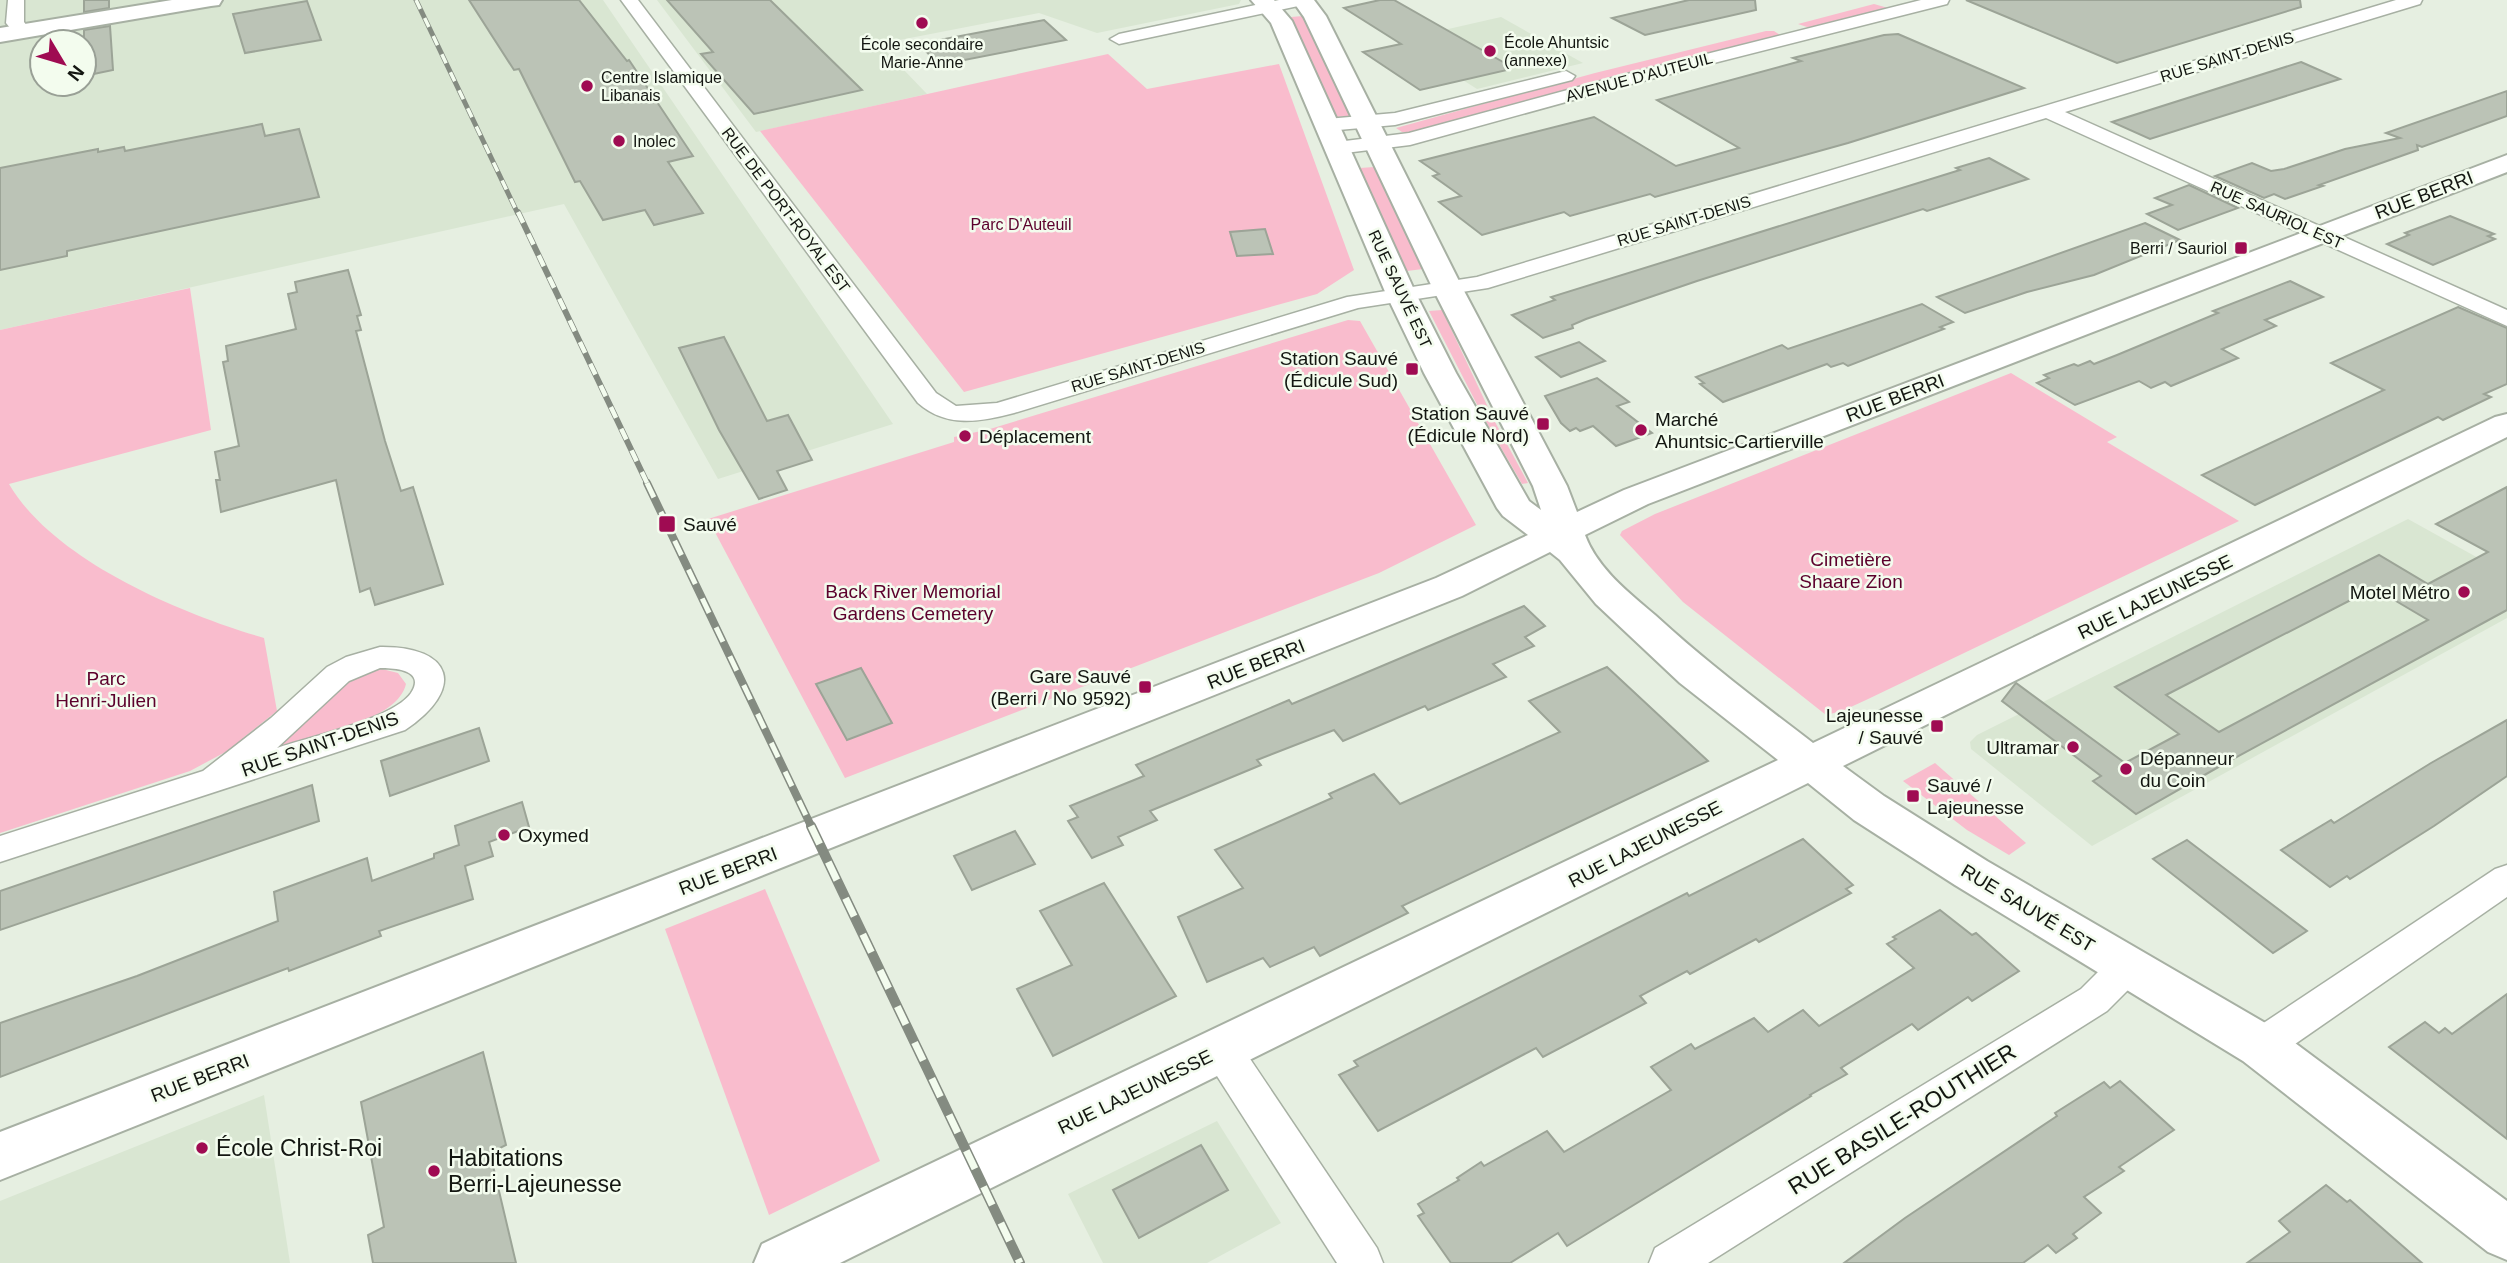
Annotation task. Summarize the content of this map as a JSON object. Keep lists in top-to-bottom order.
{
  "streets": {
    "main road": ["RUE BERRI", "RUE SAUVÉ EST", "RUE LAJEUNESSE"],
    "street": [
      "RUE SAINT-DENIS",
      "AVENUE D'AUTEUIL",
      "RUE DE PORT-ROYAL EST",
      "RUE SAURIOL EST",
      "RUE BASILE-ROUTHIER"
    ]
  },
  "crossings": [
    ["RUE SAINT-DENIS", "RUE DE PORT-ROYAL EST"],
    ["RUE SAINT-DENIS", "RUE SAURIOL EST"],
    ["RUE SAINT-DENIS", "RUE SAUVÉ EST"],
    ["AVENUE D'AUTEUIL", "RUE SAUVÉ EST"],
    ["RUE BERRI", "RUE SAURIOL EST"],
    ["RUE BERRI", "RUE SAUVÉ EST"],
    ["RUE SAUVÉ EST", "RUE LAJEUNESSE"],
    ["RUE SAUVÉ EST", "RUE BASILE-ROUTHIER"]
  ],
  "parks": [
    "Parc D'Auteuil",
    "Cimetière Shaare Zion",
    "Back River Memorial Gardens Cemetery",
    "Parc Henri-Julien"
  ],
  "places": {
    "other": [
      "École secondaire Marie-Anne",
      "École Ahuntsic (annexe)",
      "Centre Islamique Libanais",
      "Inolec",
      "Marché Ahuntsic-Cartierville",
      "Déplacement",
      "Motel Métro",
      "Ultramar",
      "Dépanneur du Coin",
      "Oxymed",
      "École Christ-Roi",
      "Habitations Berri-Lajeunesse"
    ],
    "transit": [
      "Berri / Sauriol",
      "Station Sauvé (Édicule Sud)",
      "Station Sauvé (Édicule Nord)",
      "Sauvé",
      "Gare Sauvé (Berri / No 9592)",
      "Lajeunesse / Sauvé",
      "Sauvé / Lajeunesse"
    ]
  },
  "north": "bottom right"
}
